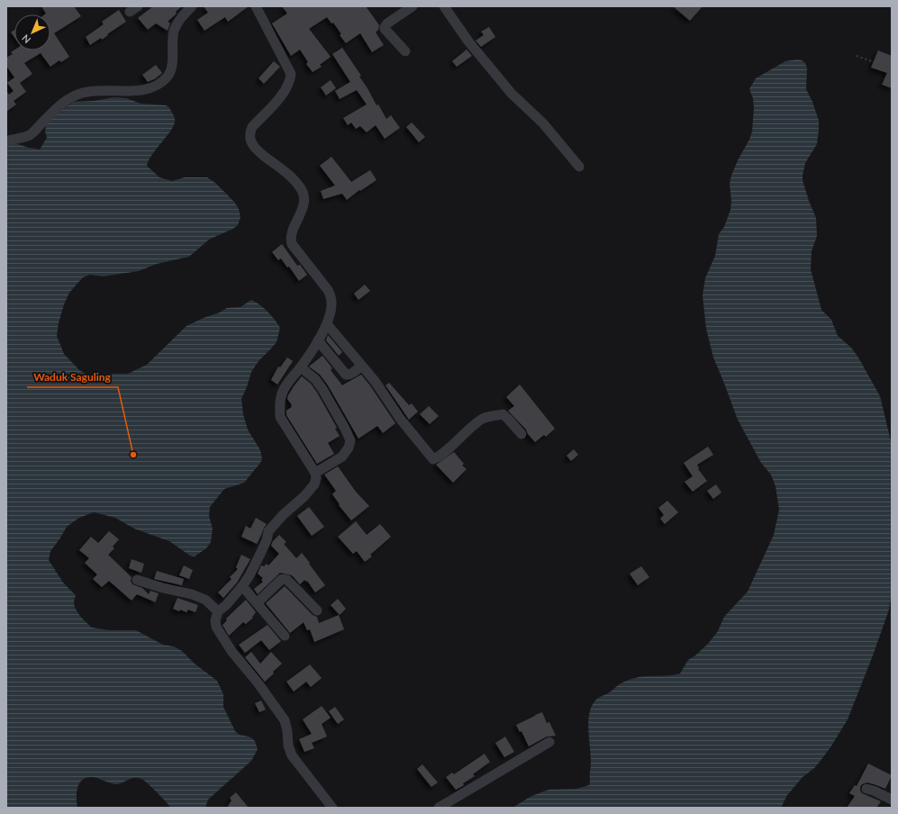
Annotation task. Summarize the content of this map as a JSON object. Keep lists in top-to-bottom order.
{
  "places": ["Waduk Saguling"],
  "north": "bottom left"
}
